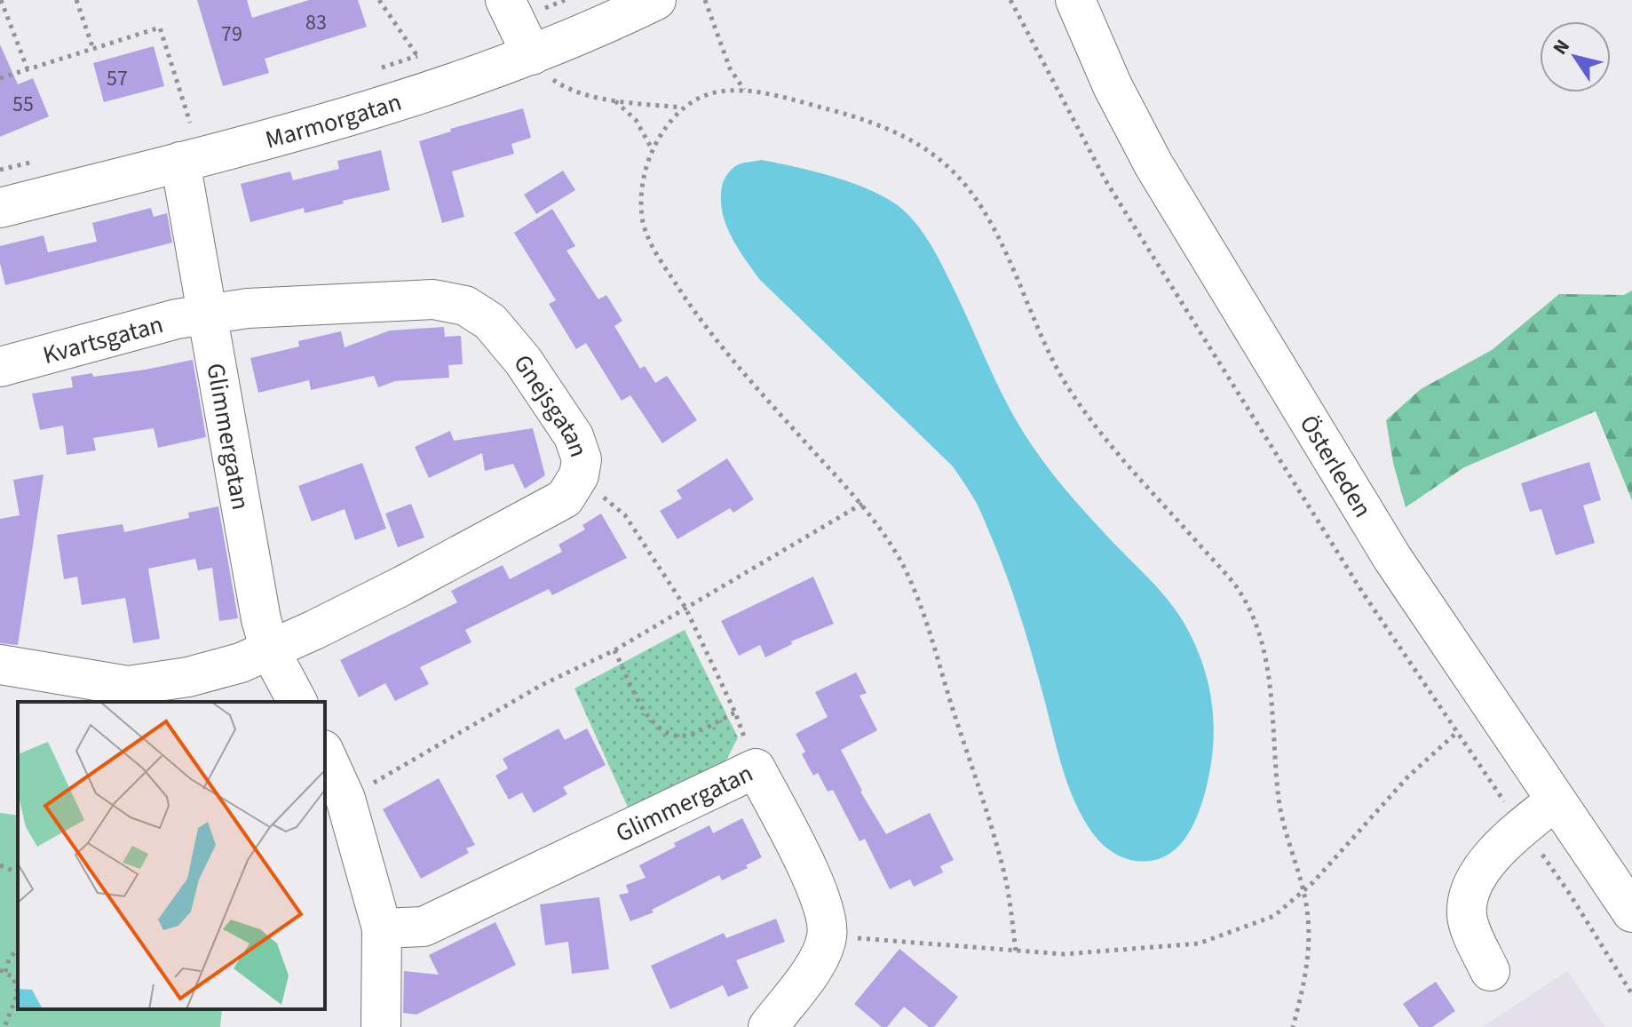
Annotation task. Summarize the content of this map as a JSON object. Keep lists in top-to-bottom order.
{
  "streets": {
    "street": [
      "Marmorgatan",
      "Kvartsgatan",
      "Gnejsgatan",
      "Glimmergatan",
      "Österleden"
    ]
  },
  "crossings": [
    ["Marmorgatan", "Glimmergatan"],
    ["Kvartsgatan", "Gnejsgatan"],
    ["Kvartsgatan", "Glimmergatan"],
    ["Gnejsgatan", "Glimmergatan"]
  ],
  "house_numbers": [
    "83",
    "79",
    "57",
    "55"
  ],
  "north": "top left"
}
